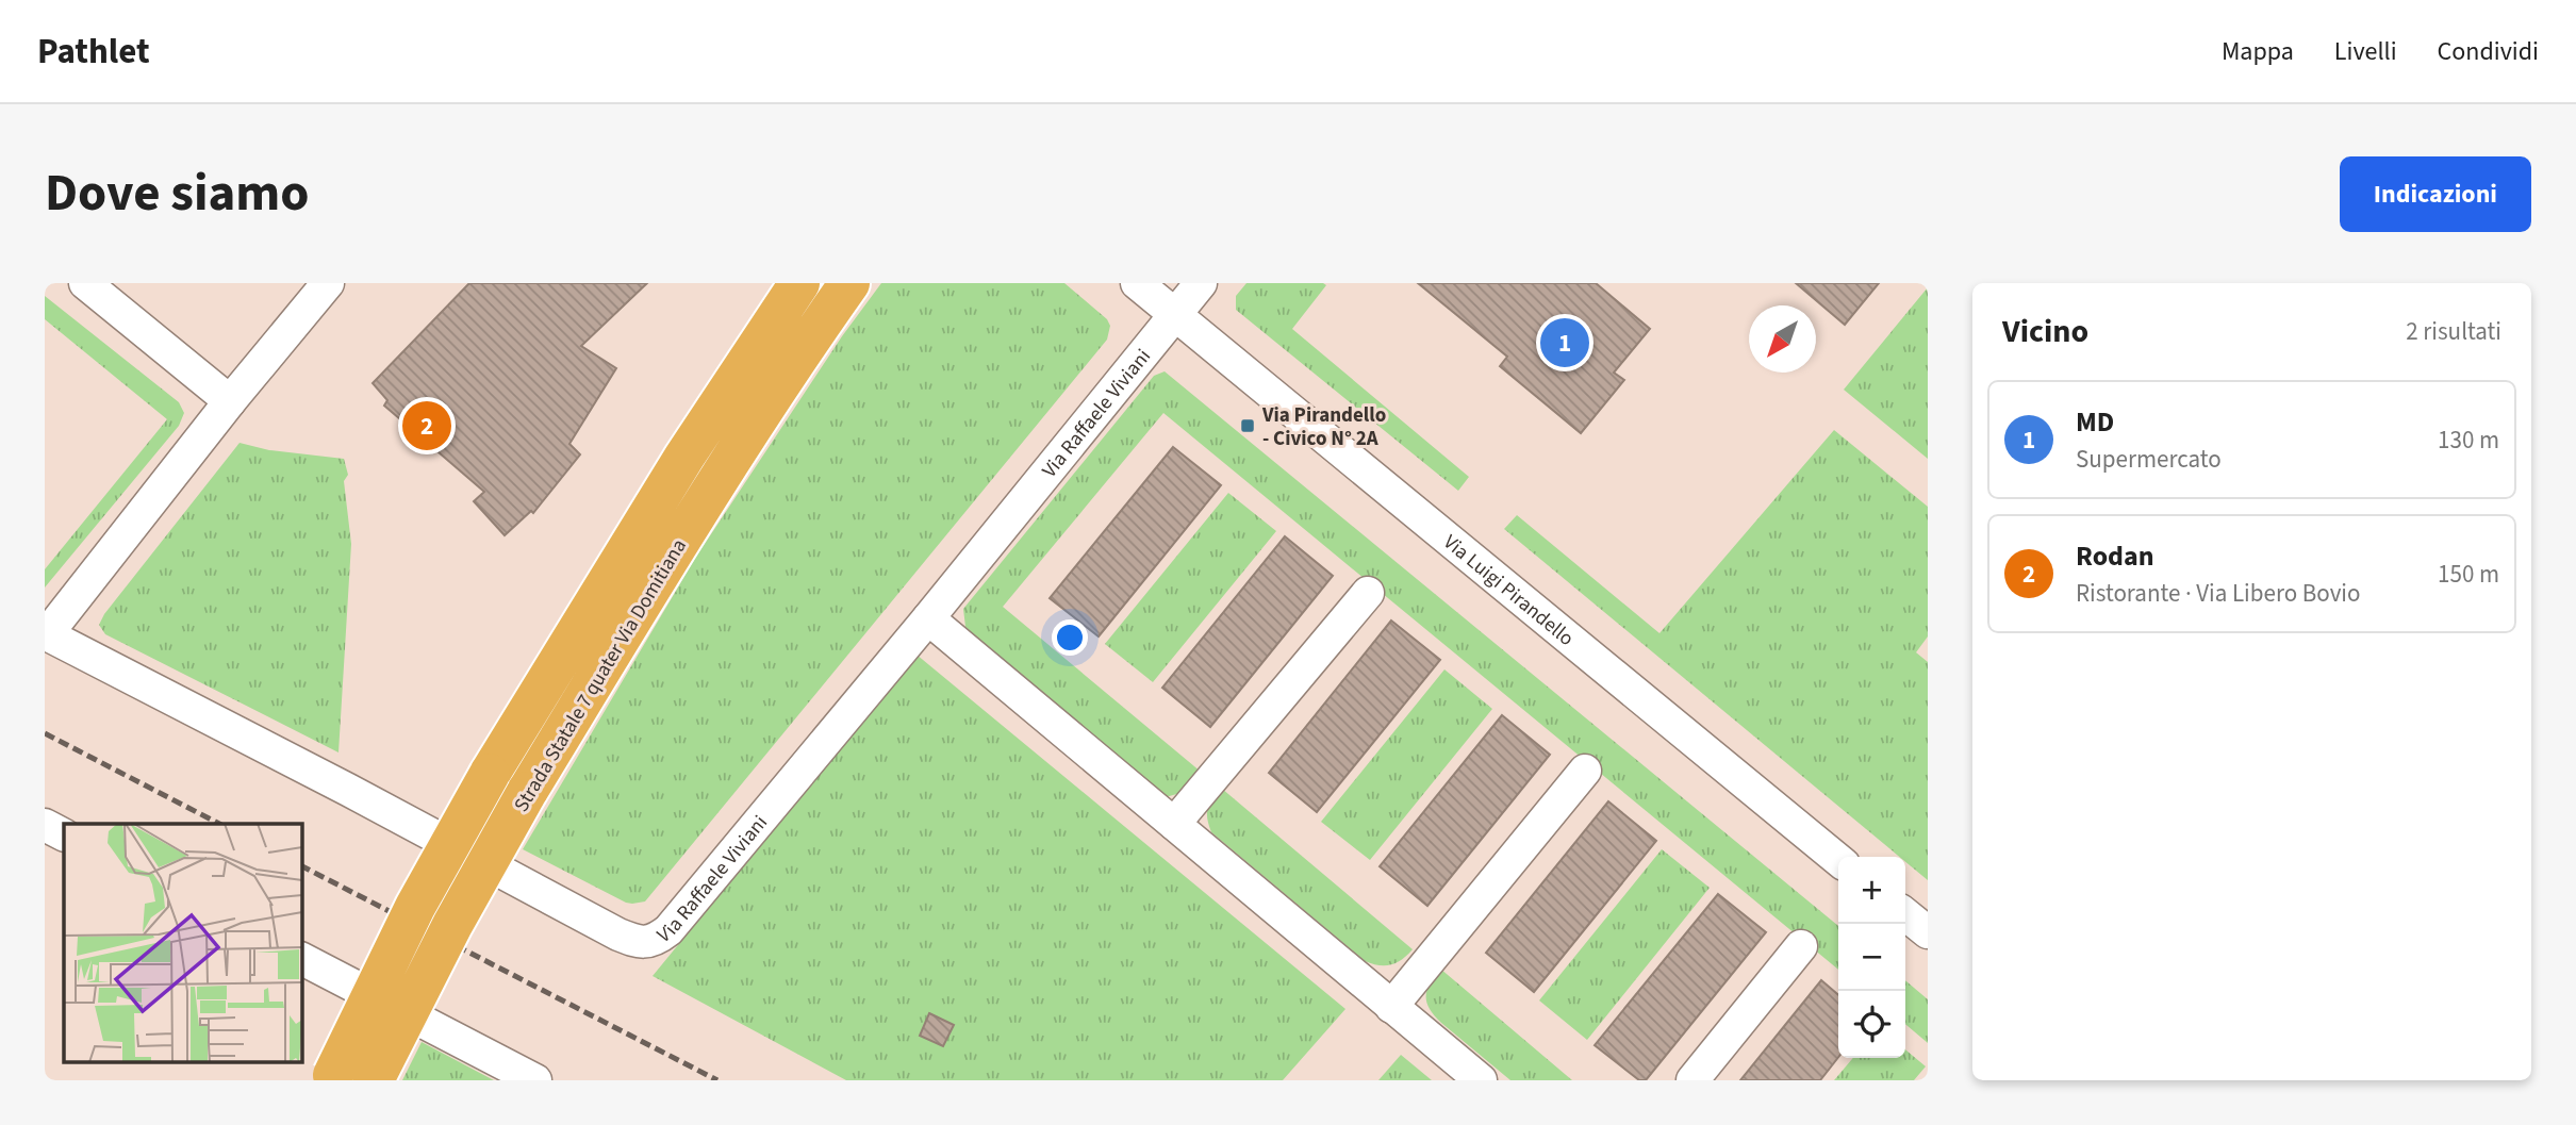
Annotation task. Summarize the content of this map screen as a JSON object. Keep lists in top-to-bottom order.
{
  "streets": {
    "highway": ["Strada Statale 7 quater Via Domitiana"],
    "street": ["Via Raffaele Viviani", "Via Luigi Pirandello"]
  },
  "crossings": [
    ["Via Raffaele Viviani", "Via Luigi Pirandello"]
  ],
  "places": {
    "transit": ["Via Pirandello - Civico N° 2A"]
  },
  "north": "bottom left",
  "page": {
    "header": "Pathlet",
    "nav": ["Mappa", "Livelli", "Condividi"],
    "title": "Dove siamo",
    "buttons": "Indicazioni",
    "heading": ["Vicino", "2 risultati"],
    "pins": ["1", "2"],
    "list": [
      {
        "mark": "1",
        "name": "MD",
        "note": "Supermercato",
        "value": "130 m"
      },
      {
        "mark": "2",
        "name": "Rodan",
        "note": "Ristorante · Via Libero Bovio",
        "value": "150 m"
      }
    ],
    "map_buttons": ["+", "−"]
  }
}
